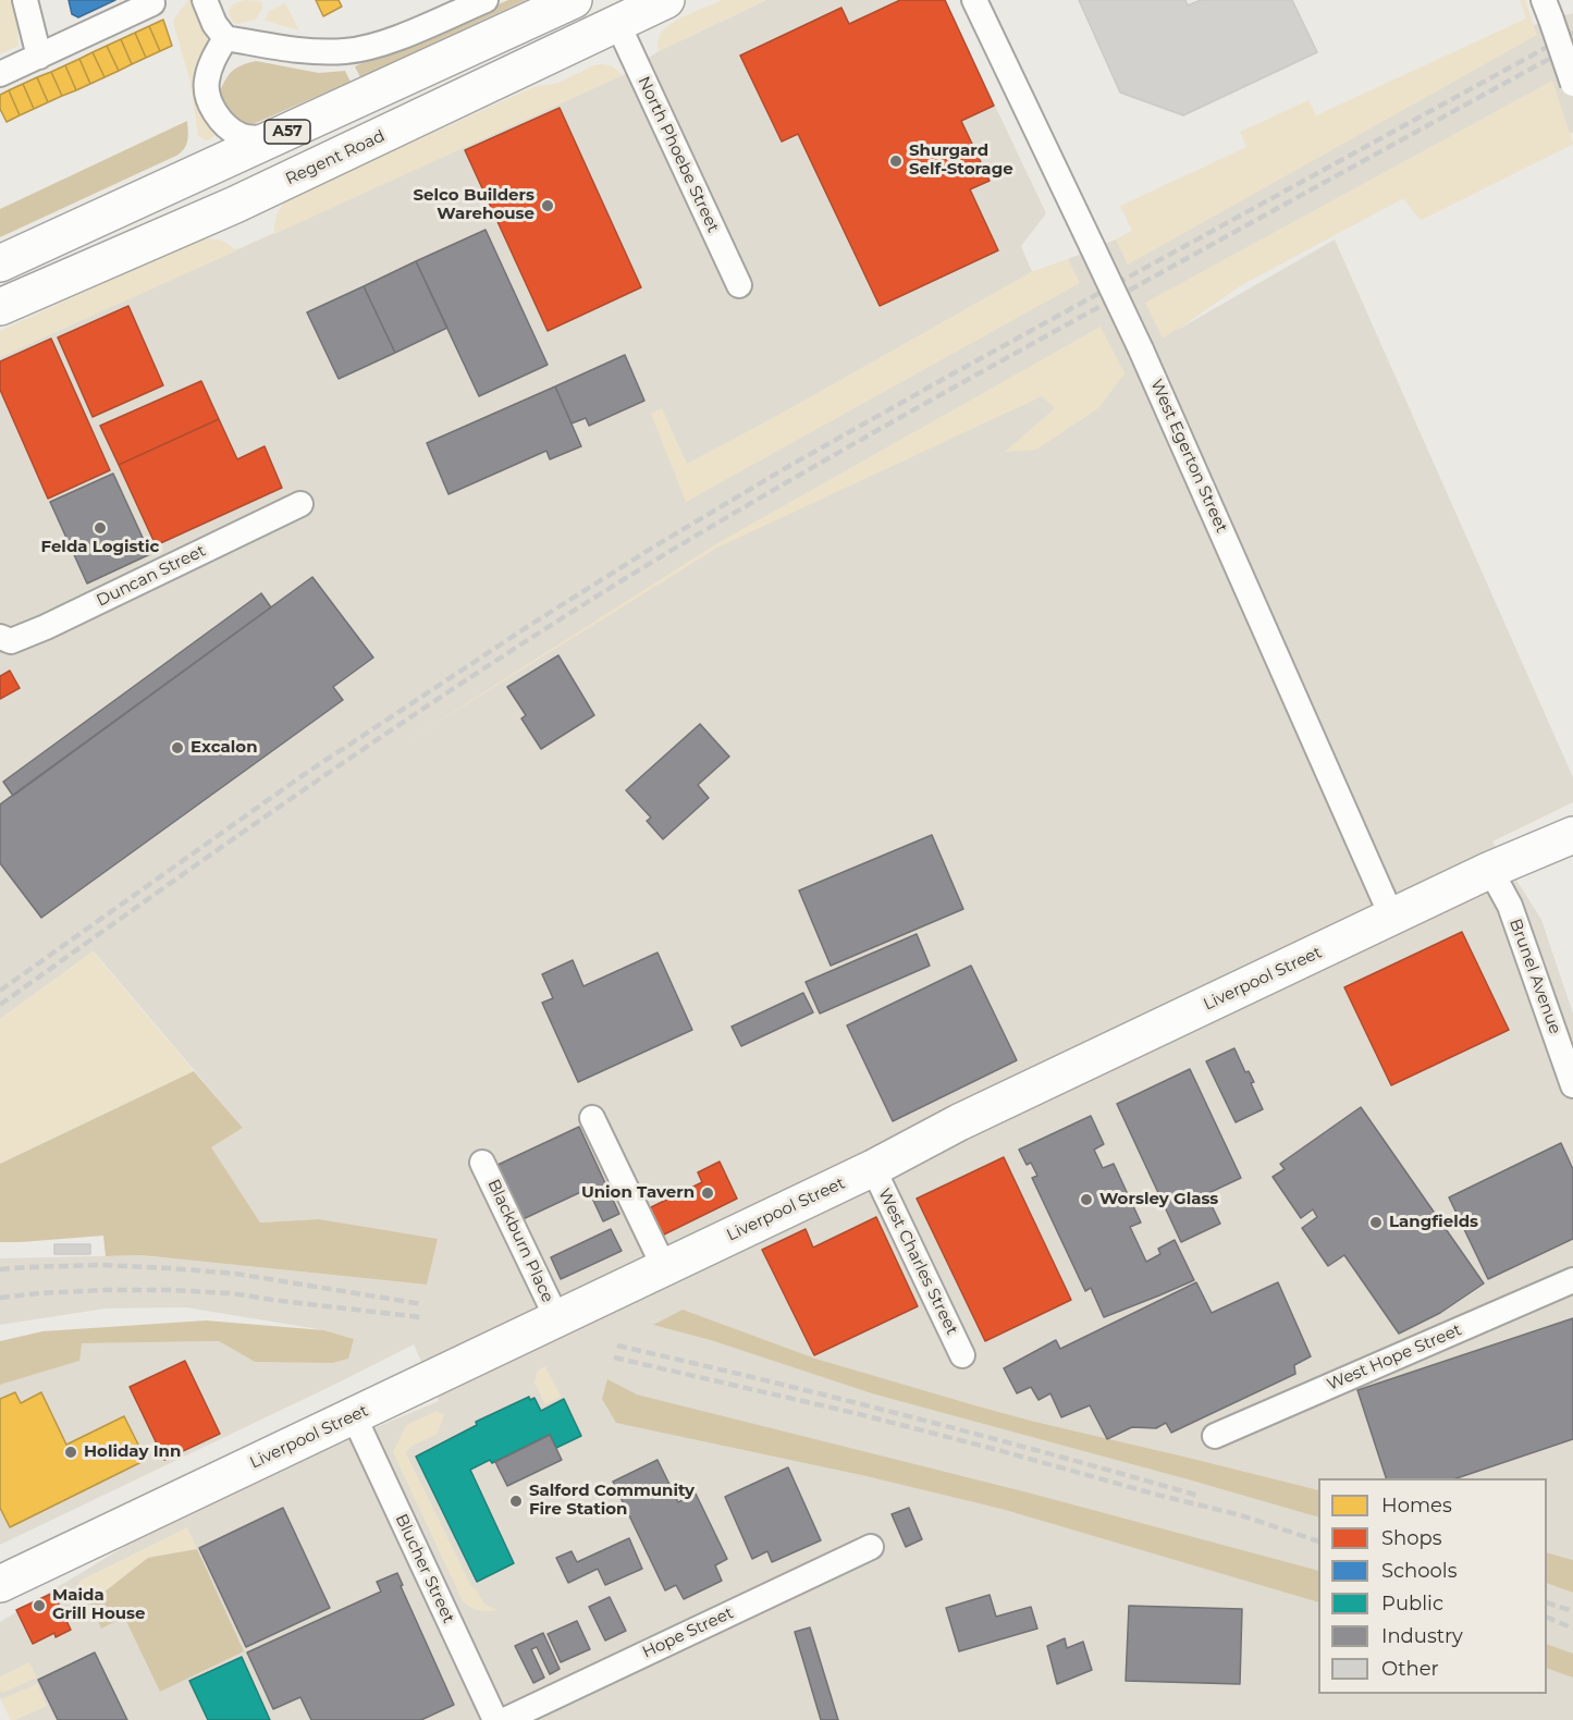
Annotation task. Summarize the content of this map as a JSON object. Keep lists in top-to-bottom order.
{
  "streets": {
    "main road": ["A57", "Regent Road", "Liverpool Street"],
    "street": [
      "North Phoebe Street",
      "West Egerton Street",
      "Duncan Street",
      "Brunel Avenue",
      "Blackburn Place",
      "West Charles Street",
      "West Hope Street",
      "Blucher Street",
      "Hope Street"
    ]
  },
  "crossings": [
    ["North Phoebe Street", "Regent Road"],
    ["West Egerton Street", "Liverpool Street"],
    ["Brunel Avenue", "Liverpool Street"],
    ["Liverpool Street", "Blackburn Place"],
    ["Liverpool Street", "West Charles Street"],
    ["Liverpool Street", "Blucher Street"]
  ],
  "places": [
    "Shurgard Self-Storage",
    "Selco Builders Warehouse",
    "Felda Logistic",
    "Excalon",
    "Union Tavern",
    "Worsley Glass",
    "Langfields",
    "Holiday Inn",
    "Salford Community Fire Station",
    "Maida Grill House"
  ],
  "legend": [
    "Homes",
    "Shops",
    "Schools",
    "Public",
    "Industry",
    "Other"
  ]
}
